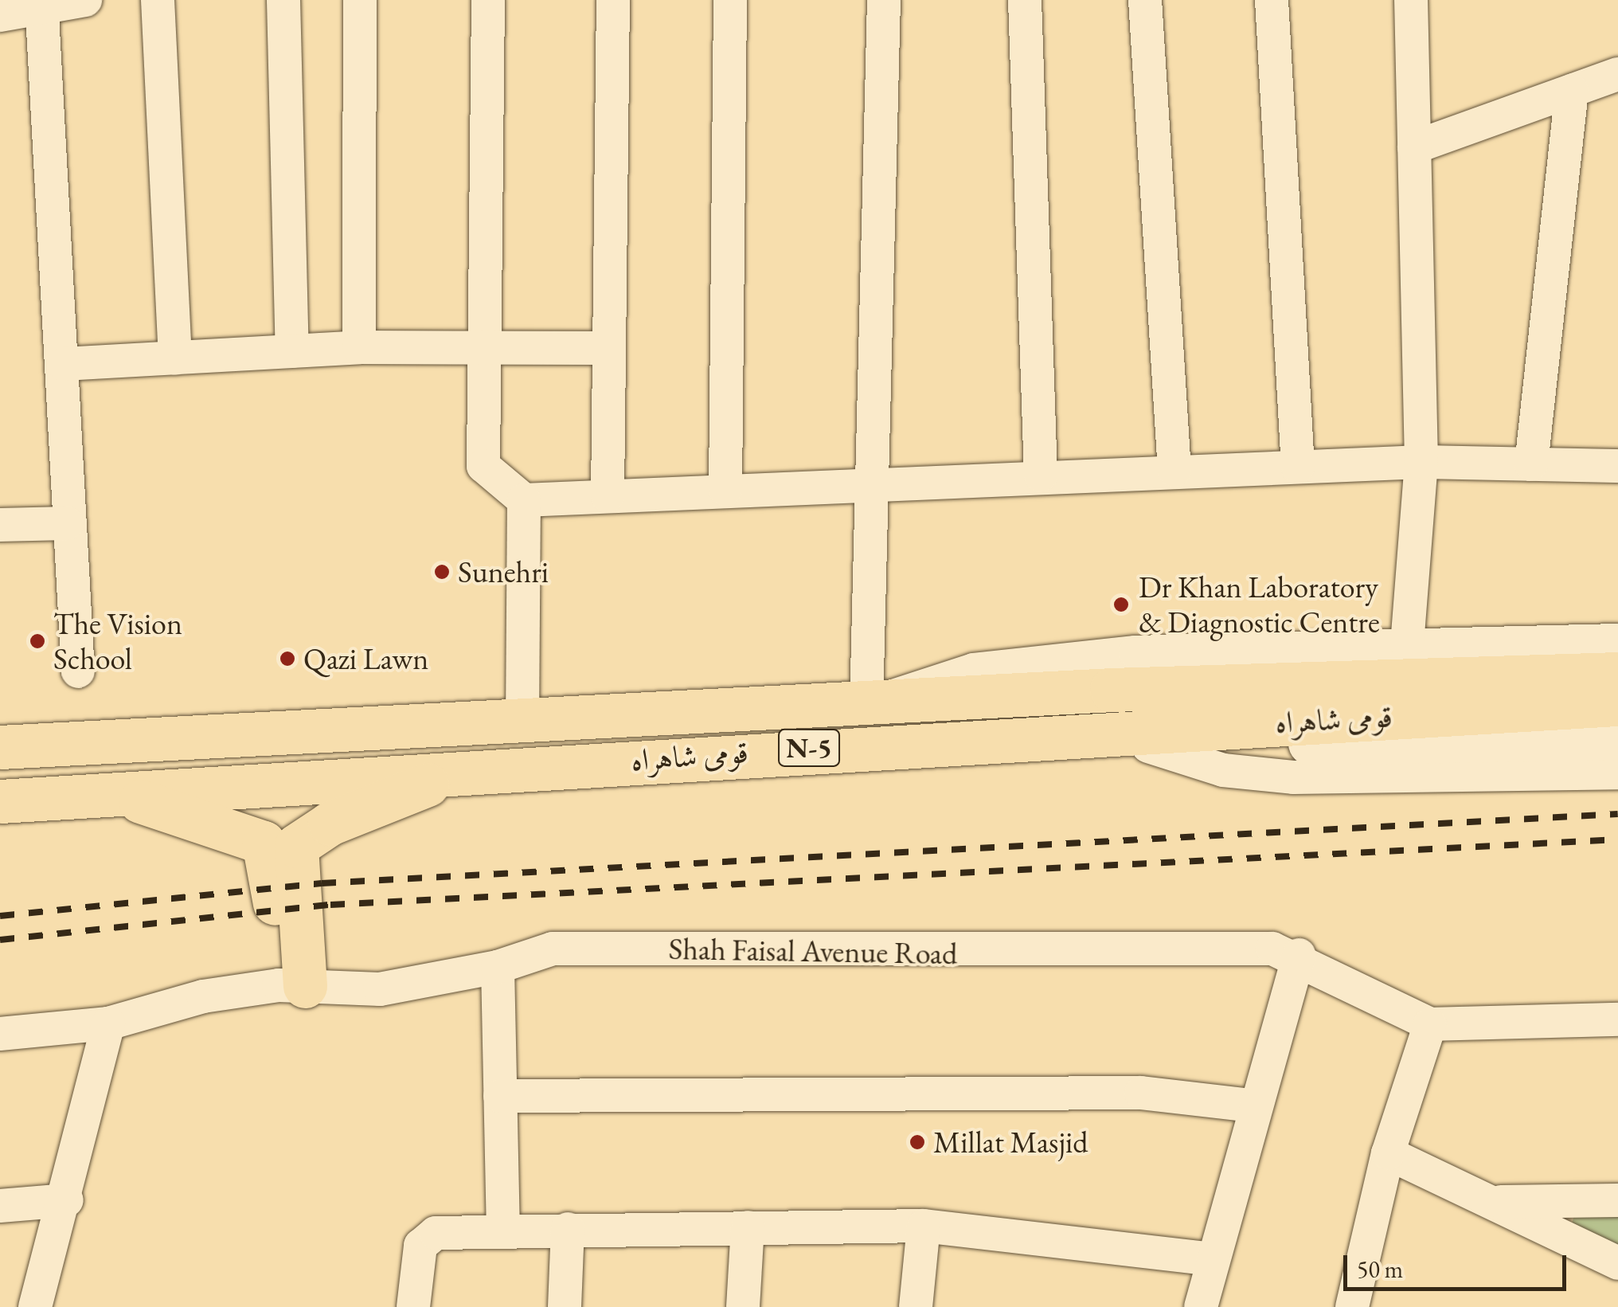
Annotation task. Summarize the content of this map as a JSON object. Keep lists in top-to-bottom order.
{
  "streets": {
    "highway": ["قومی شاہراہ", "N-5"],
    "street": ["Shah Faisal Avenue Road"]
  },
  "places": [
    "Sunehri",
    "Dr Khan Laboratory & Diagnostic Centre",
    "The Vision School",
    "Qazi Lawn",
    "Millat Masjid"
  ],
  "scale_bar": "50 m"
}
